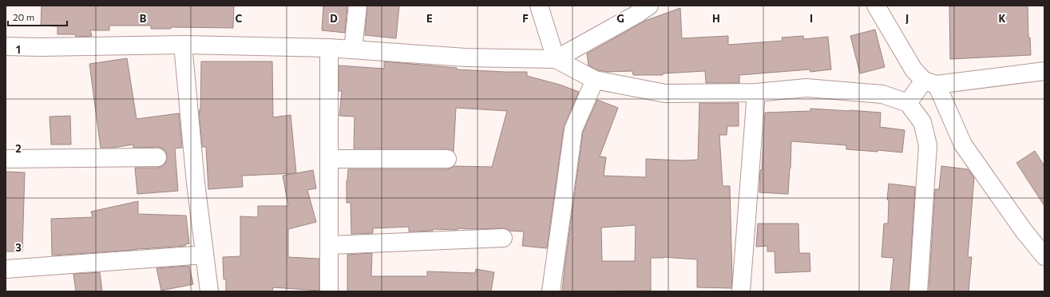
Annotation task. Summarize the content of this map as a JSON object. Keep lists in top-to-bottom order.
{
  "scale_bar": "20 m",
  "grid": {
    "columns": [
      "B",
      "C",
      "D",
      "E",
      "F",
      "G",
      "H",
      "I",
      "J",
      "K"
    ],
    "rows": ["1", "2", "3"]
  }
}
